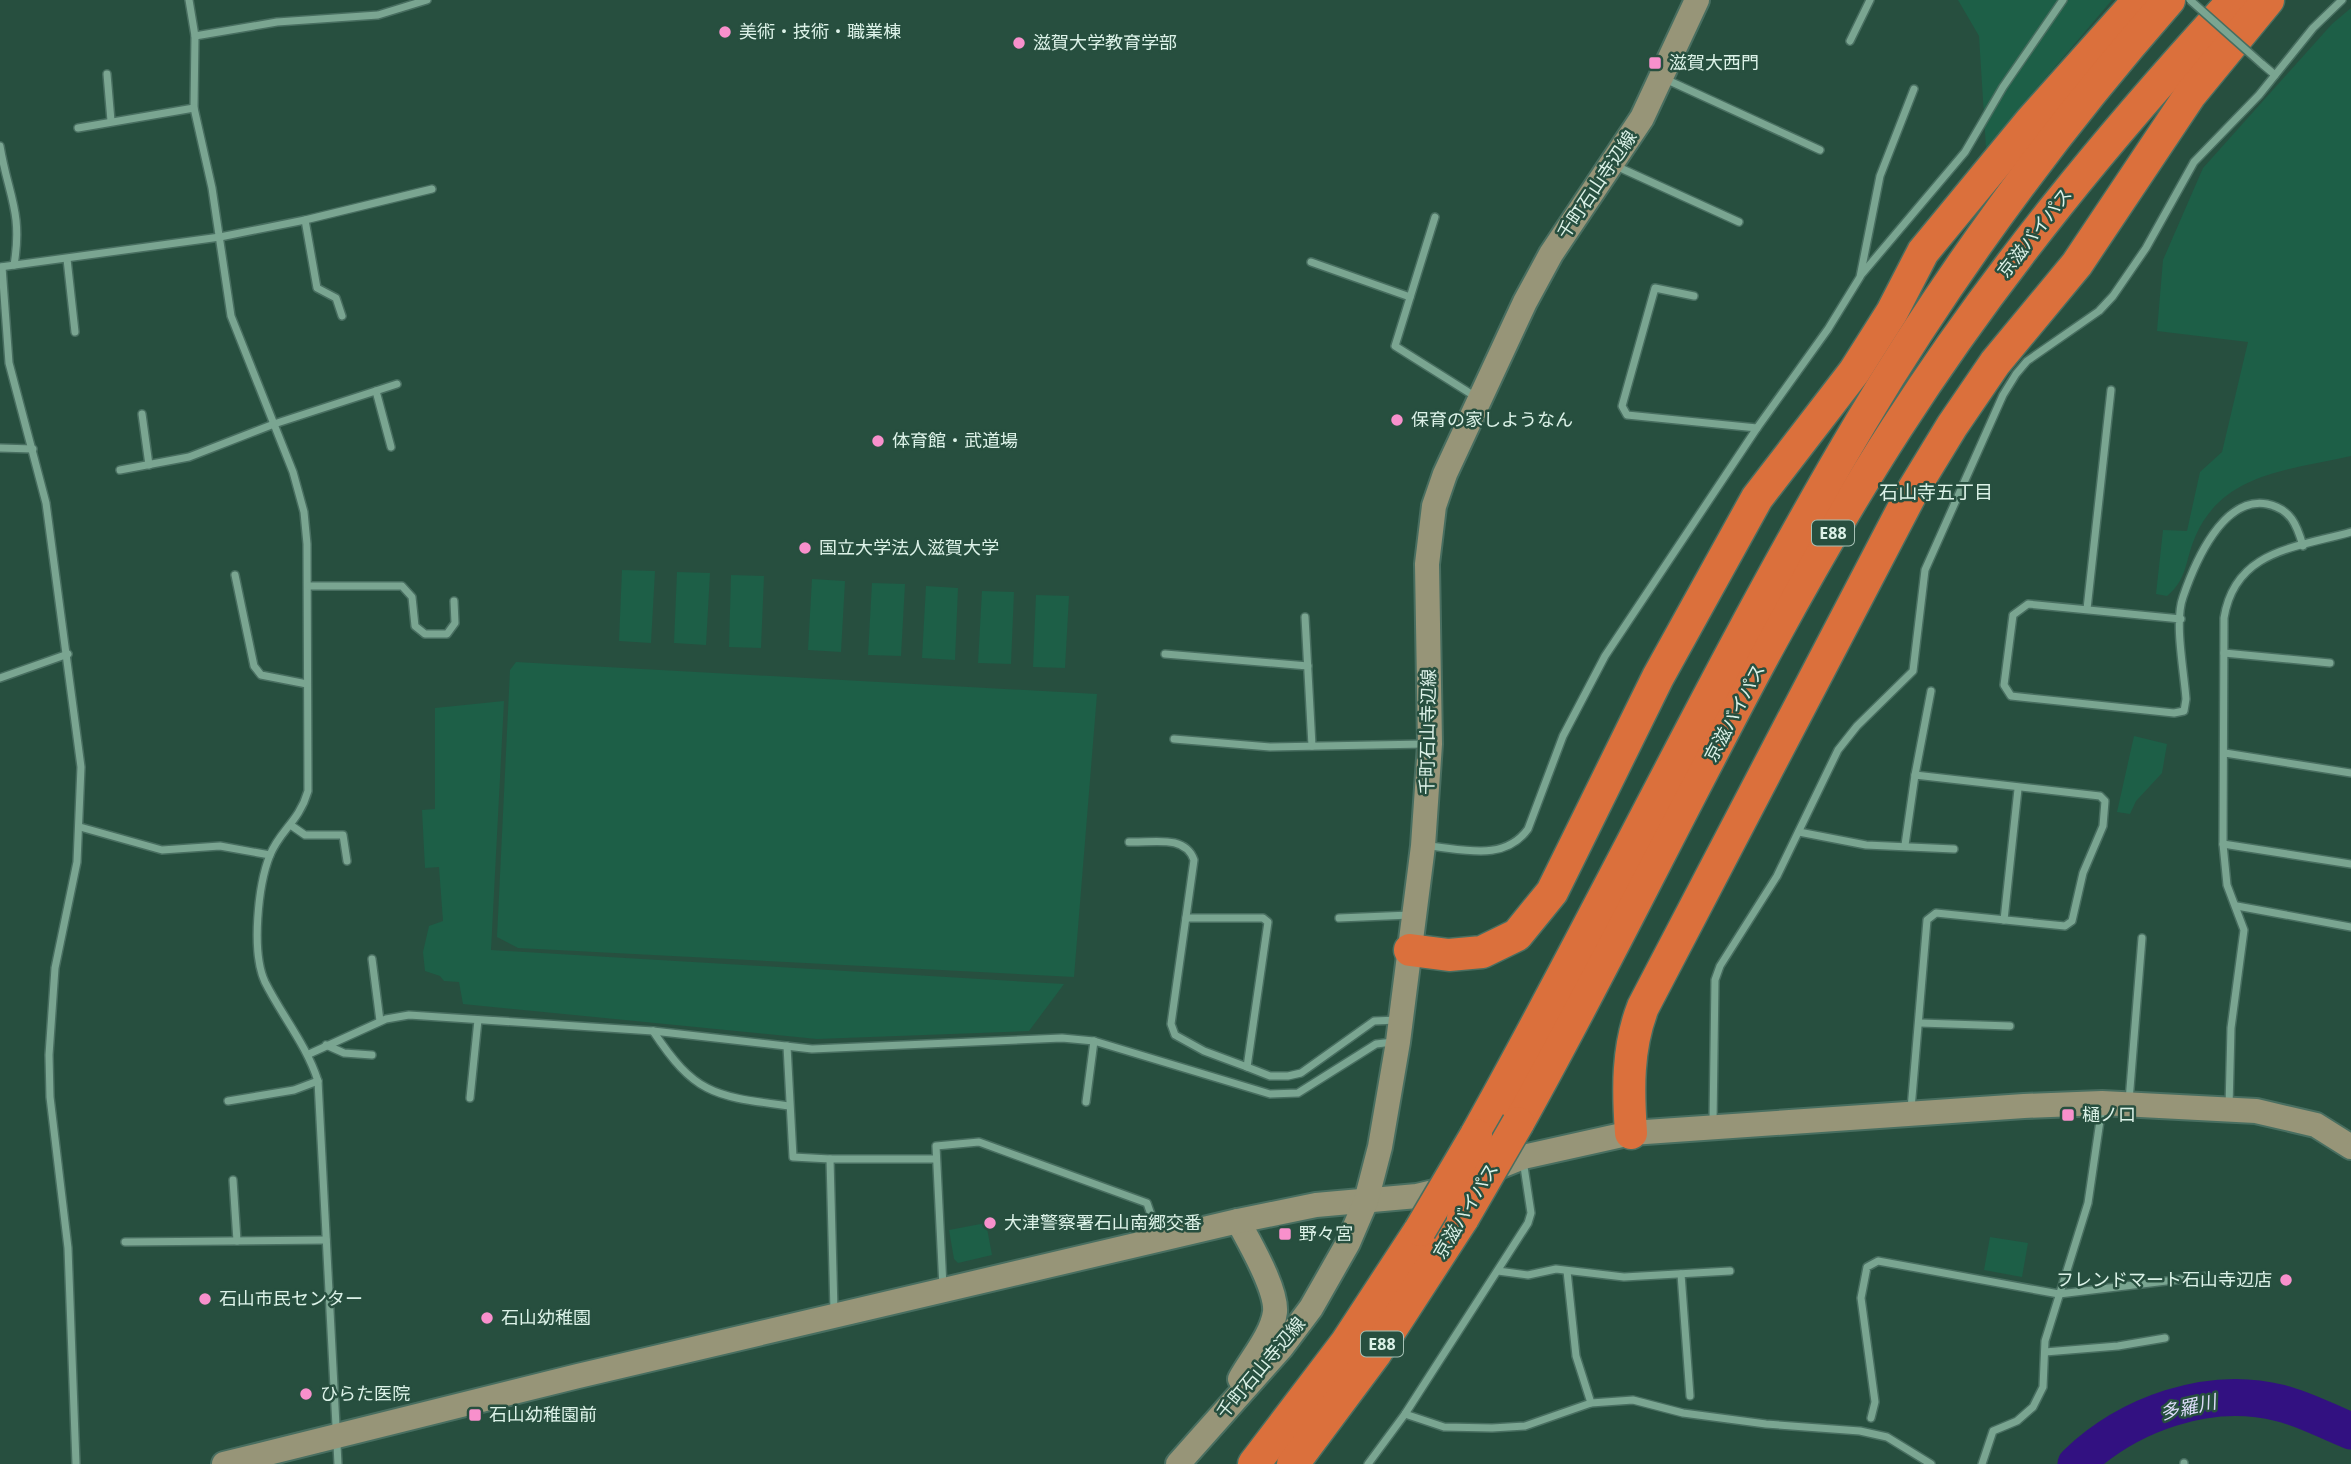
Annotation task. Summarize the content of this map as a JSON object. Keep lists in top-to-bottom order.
{
  "streets": {
    "highway": ["京滋バイパス", "E88"],
    "street": ["千町石山寺辺線"]
  },
  "districts": ["石山寺五丁目"],
  "water": ["多羅川"],
  "places": {
    "other": [
      "美術・技術・職業棟",
      "滋賀大学教育学部",
      "保育の家しようなん",
      "体育館・武道場",
      "国立大学法人滋賀大学",
      "大津警察署石山南郷交番",
      "フレンドマート石山寺辺店",
      "石山市民センター",
      "石山幼稚園",
      "ひらた医院"
    ],
    "transit": [
      "滋賀大西門",
      "樋ノ口",
      "野々宮",
      "石山幼稚園前"
    ]
  }
}
